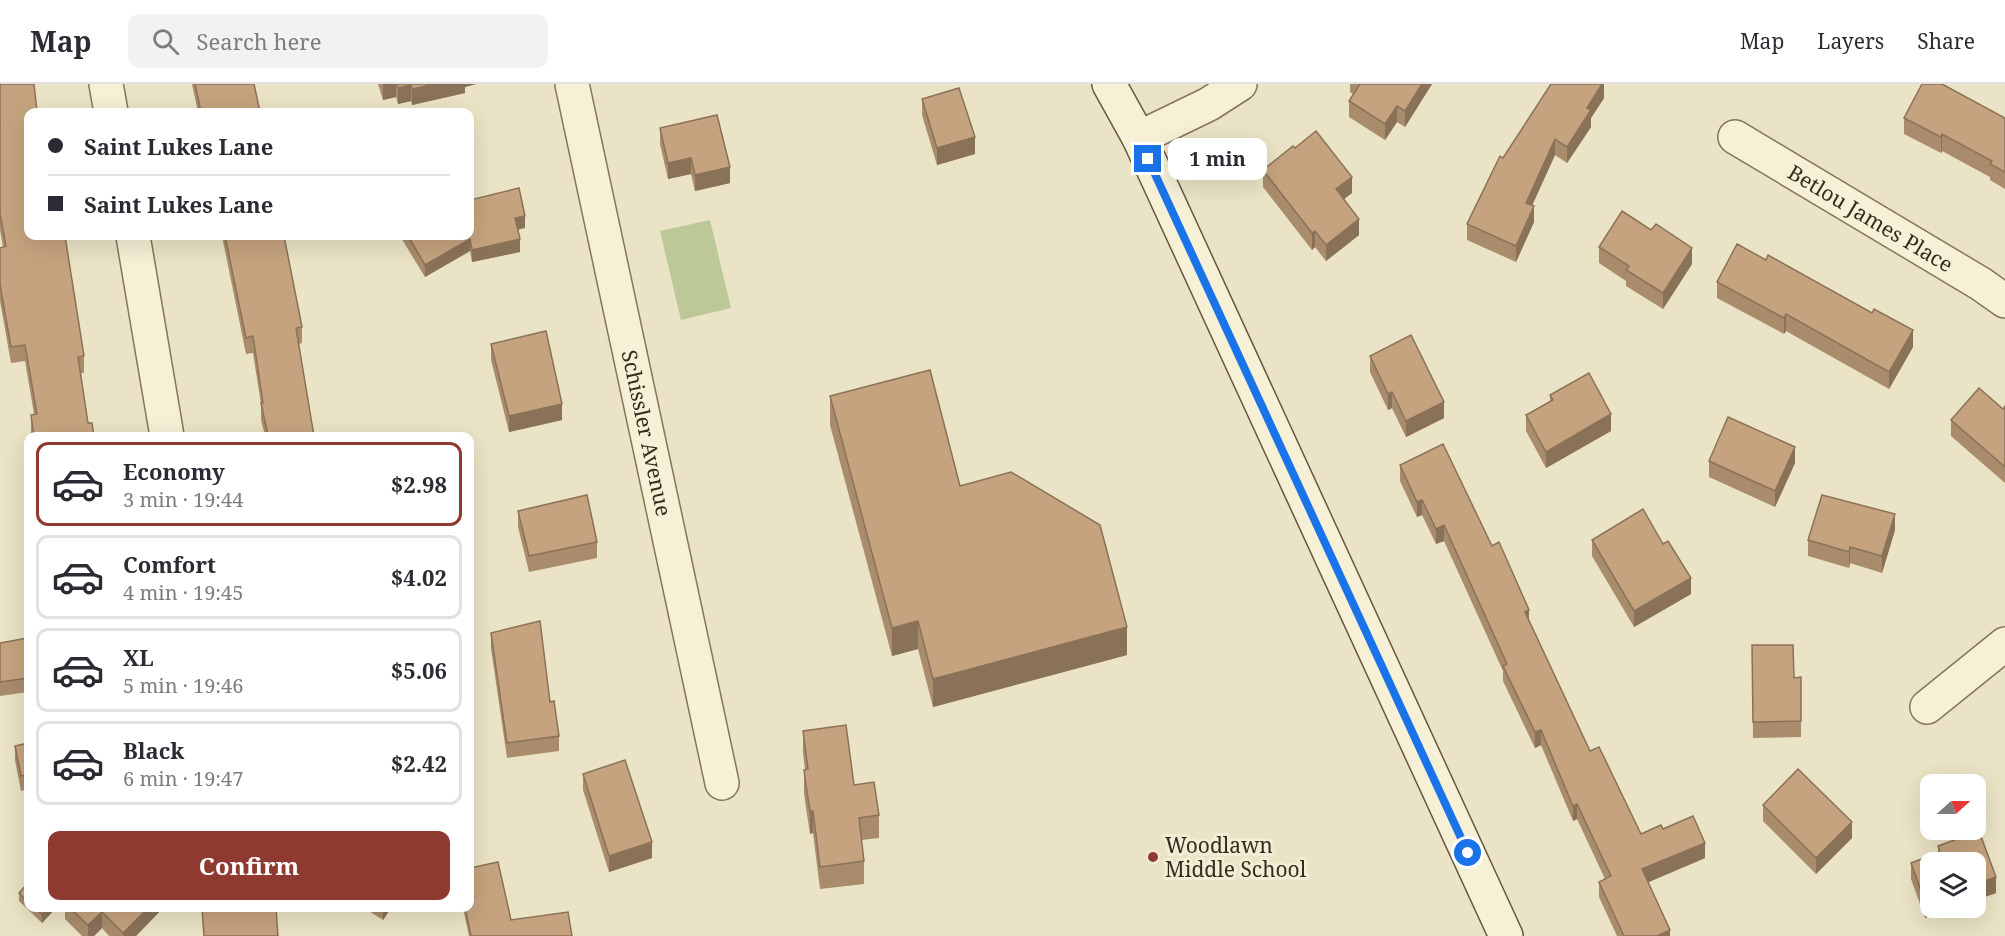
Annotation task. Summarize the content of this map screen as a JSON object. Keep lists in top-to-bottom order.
{
  "streets": {
    "street": ["Betlou James Place", "Schissler Avenue"]
  },
  "places": ["Woodlawn Middle School"],
  "north": "right",
  "page": {
    "header": "Map",
    "search": "Search here",
    "nav": ["Map", "Layers", "Share"],
    "banner": ["Saint Lukes Lane", "Saint Lukes Lane"],
    "bubble": "1 min",
    "list": [
      {
        "name": "Economy",
        "note": "3 min · 19:44",
        "value": "$2.98"
      },
      {
        "name": "Comfort",
        "note": "4 min · 19:45",
        "value": "$4.02"
      },
      {
        "name": "XL",
        "note": "5 min · 19:46",
        "value": "$5.06"
      },
      {
        "name": "Black",
        "note": "6 min · 19:47",
        "value": "$2.42"
      }
    ],
    "buttons": "Confirm"
  }
}
